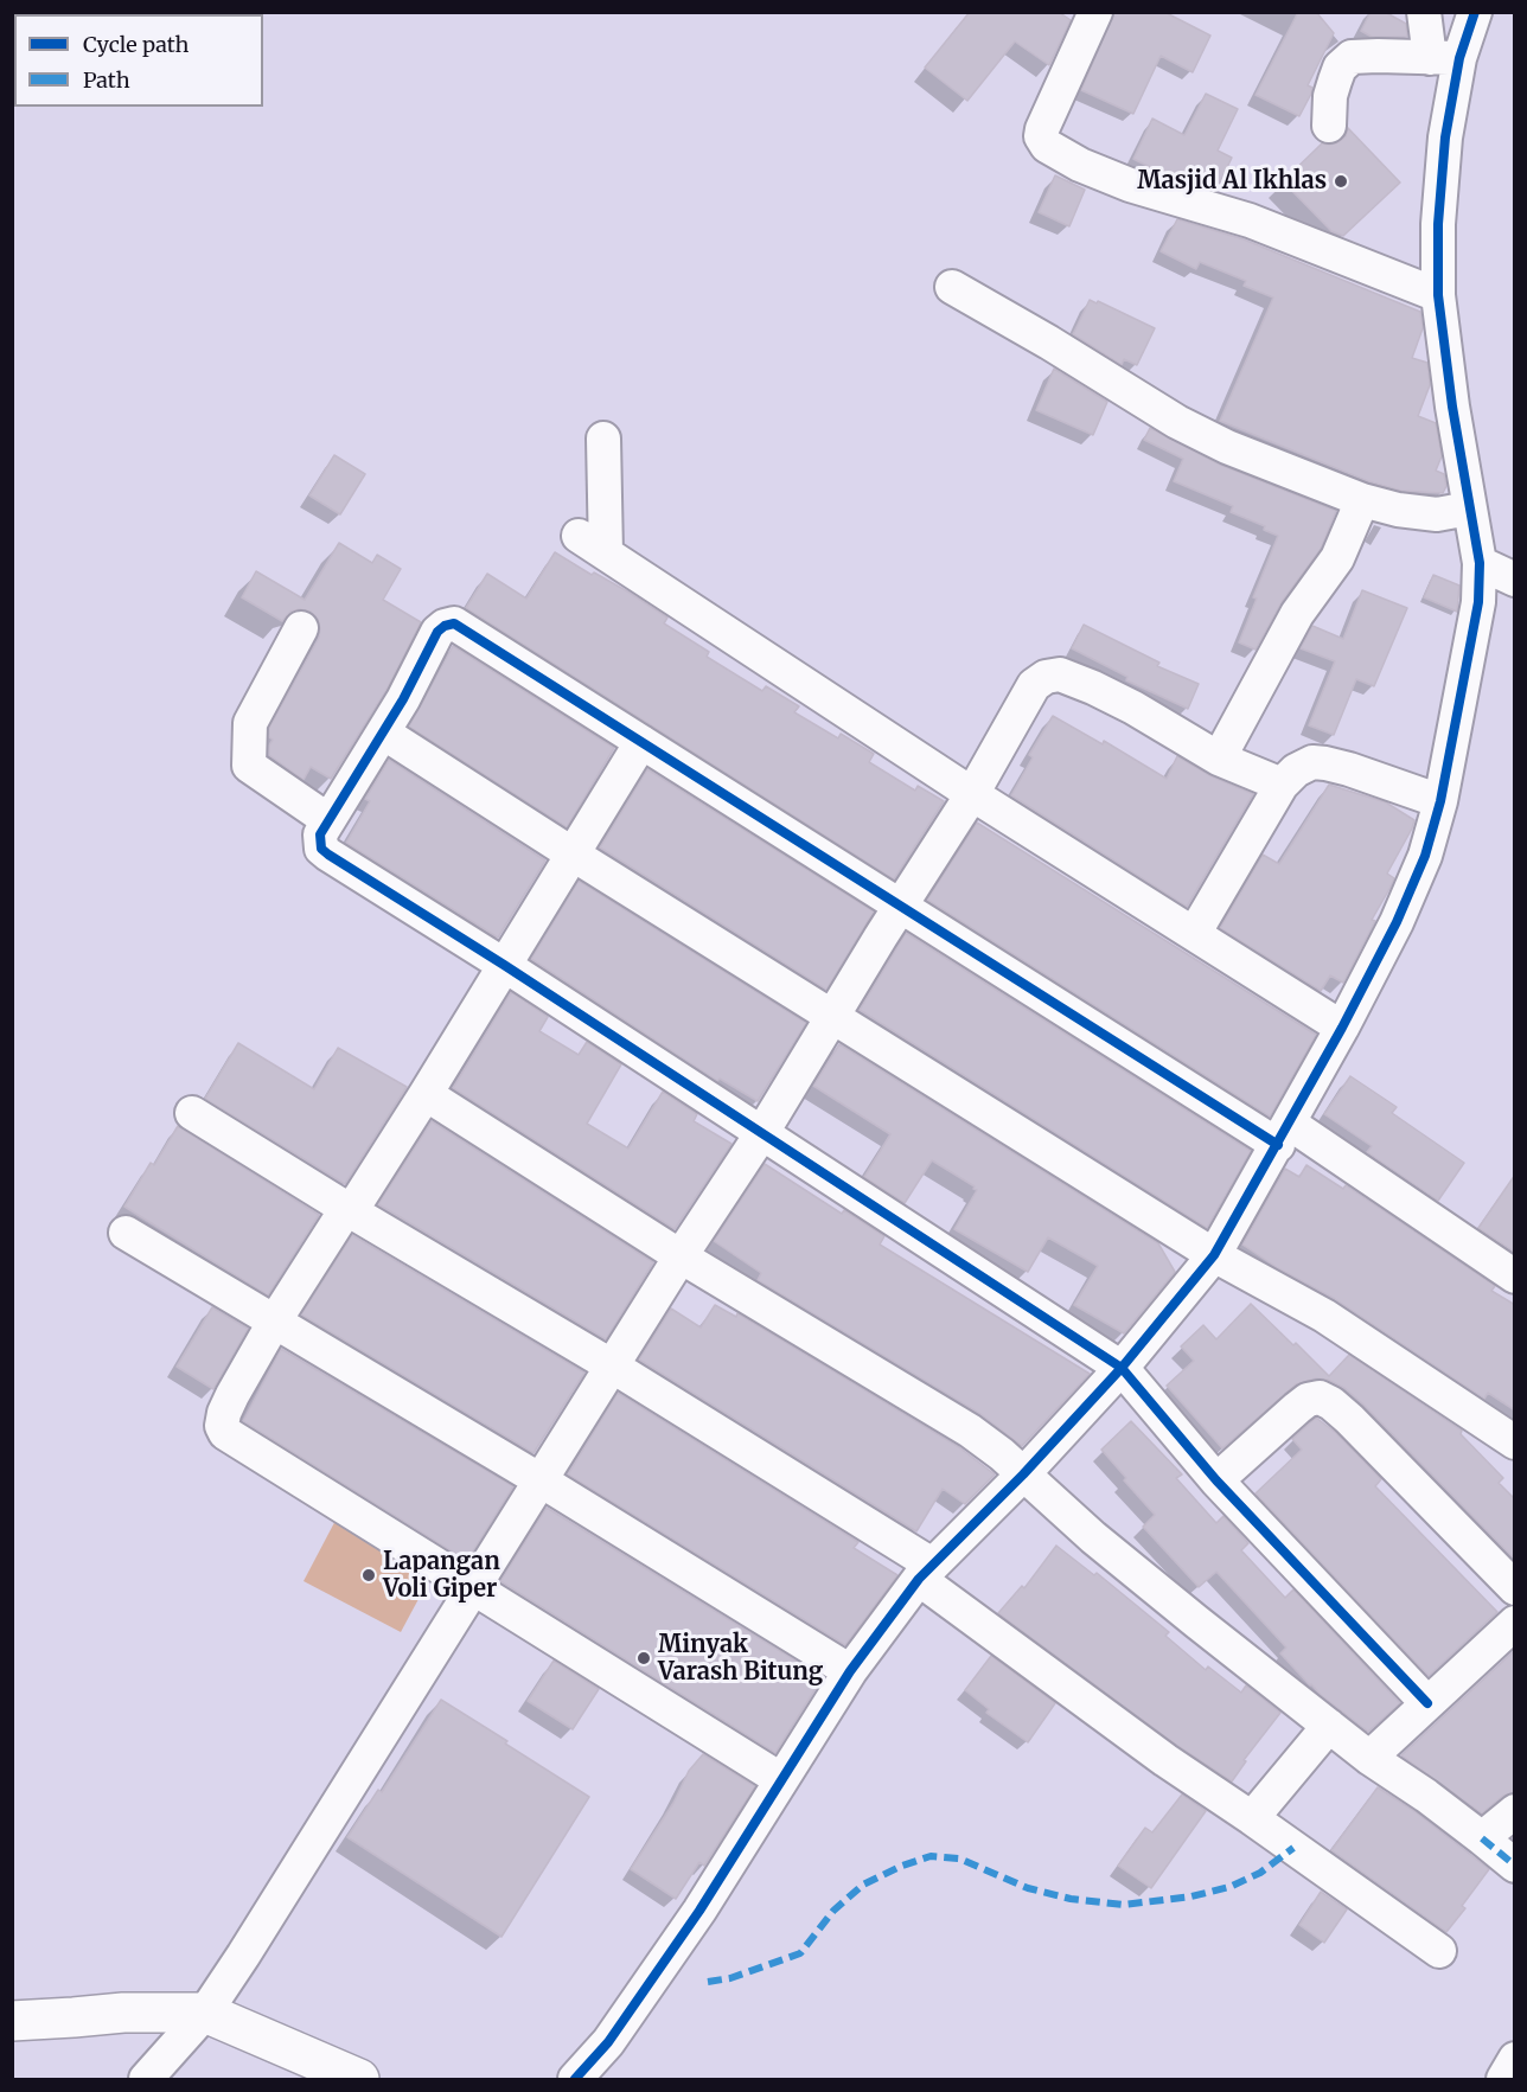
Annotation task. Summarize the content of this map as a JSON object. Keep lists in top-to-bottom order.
{
  "places": ["Masjid Al Ikhlas", "Lapangan Voli Giper", "Minyak Varash Bitung"],
  "legend": ["Cycle path", "Path"]
}
